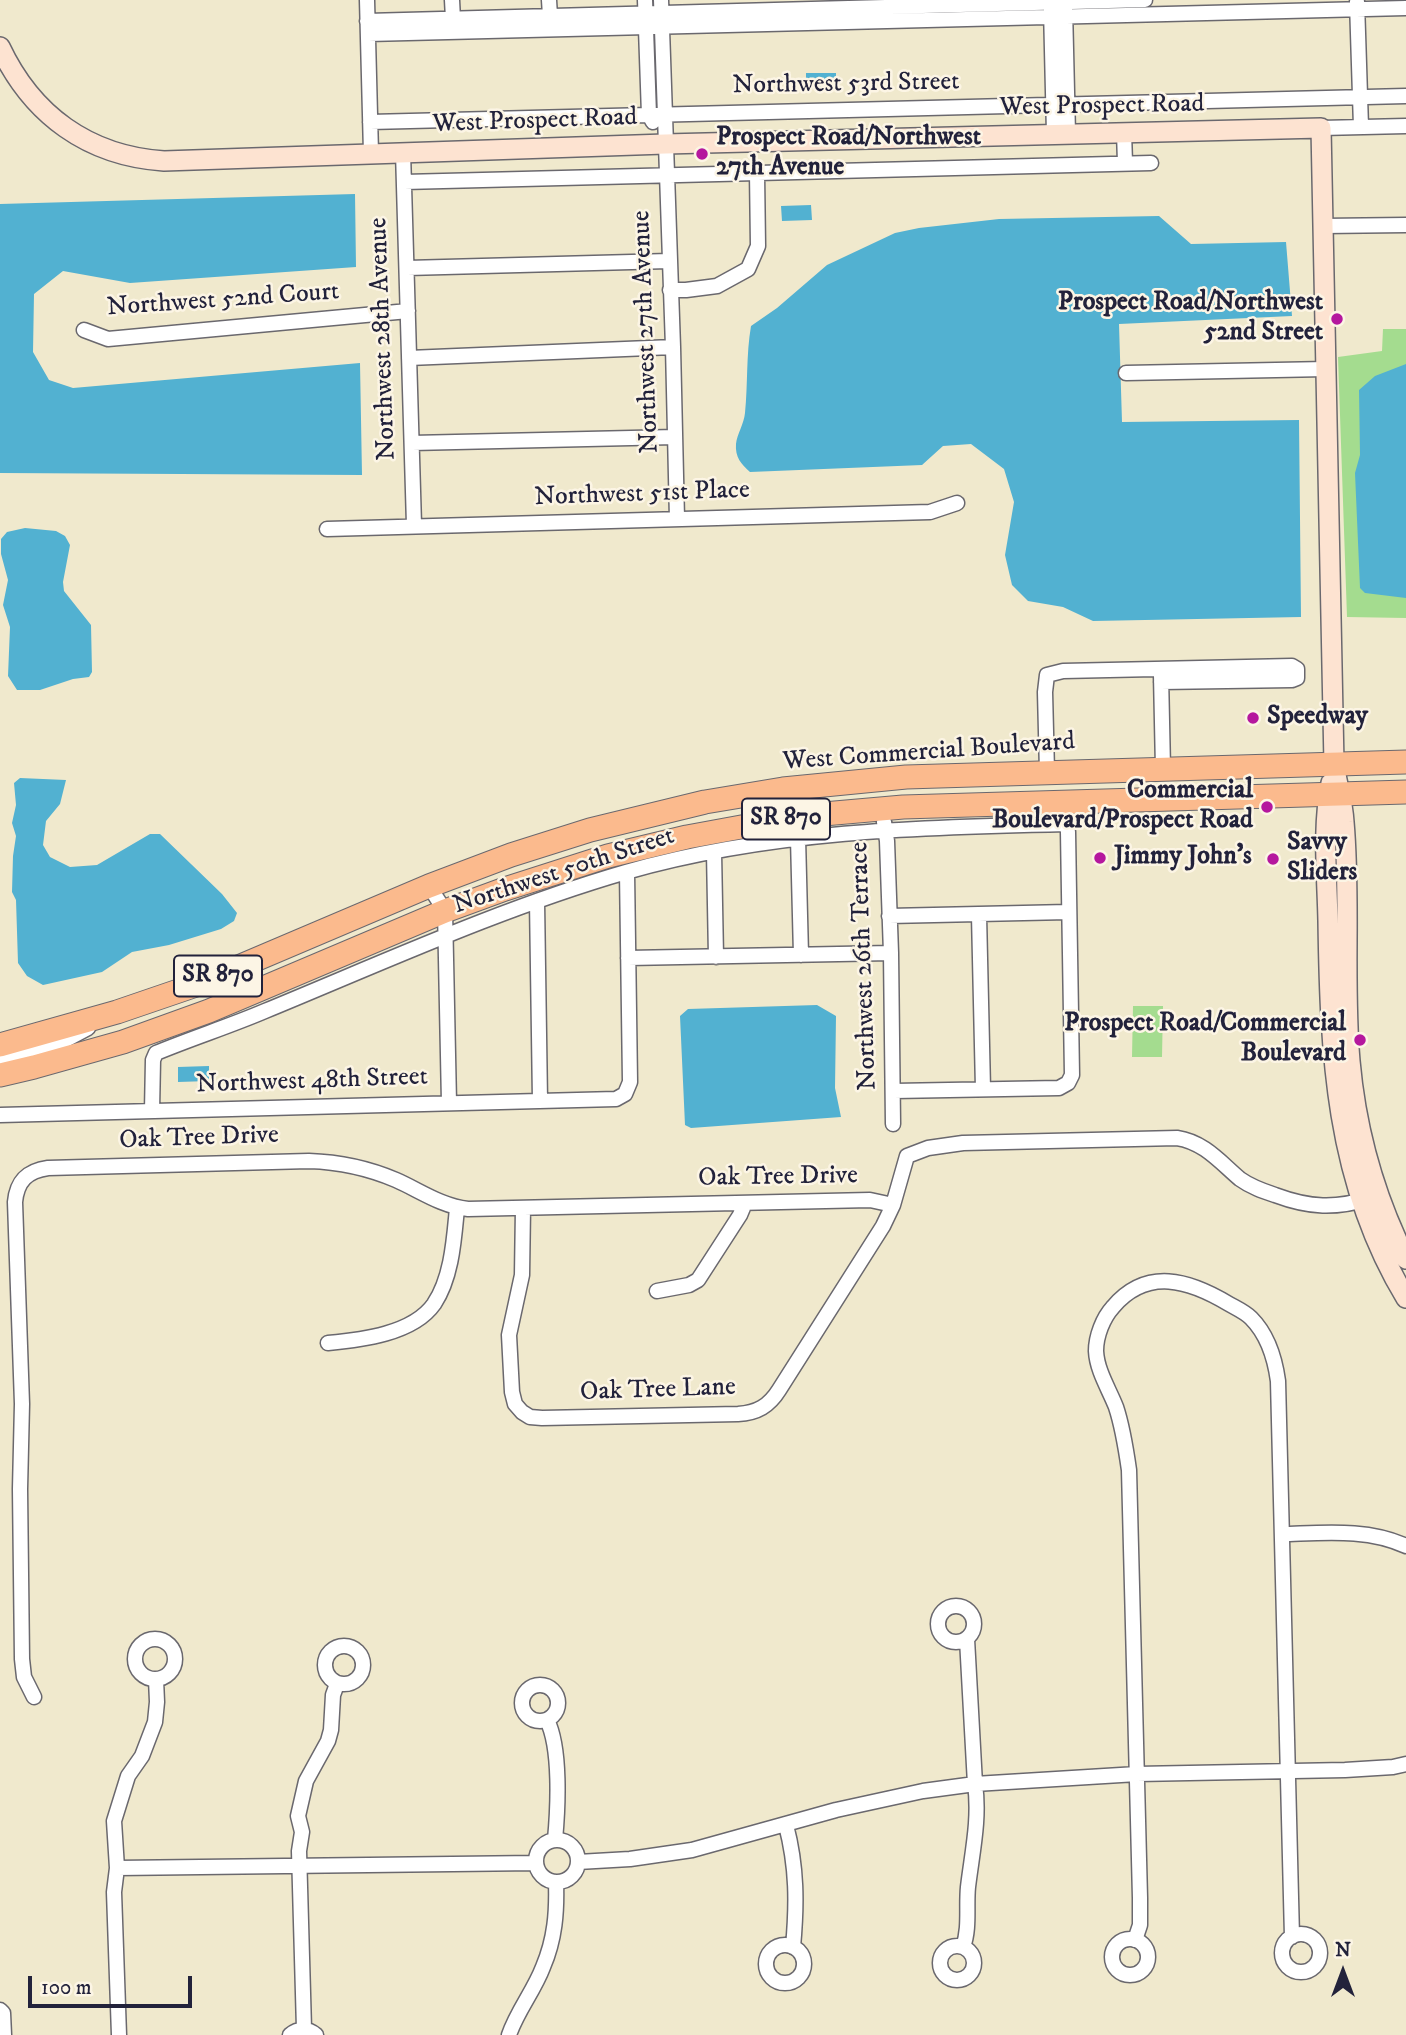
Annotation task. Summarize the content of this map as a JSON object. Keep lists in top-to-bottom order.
{
  "streets": {
    "highway": ["West Commercial Boulevard", "SR 870"],
    "main road": ["West Prospect Road"],
    "street": [
      "Northwest 53rd Street",
      "Northwest 52nd Court",
      "Northwest 27th Avenue",
      "Northwest 28th Avenue",
      "Northwest 51st Place",
      "Northwest 50th Street",
      "Northwest 26th Terrace",
      "Northwest 48th Street",
      "Oak Tree Drive",
      "Oak Tree Lane"
    ]
  },
  "crossings": [
    ["Northwest 53rd Street", "Northwest 27th Avenue"],
    ["West Prospect Road", "Northwest 27th Avenue"],
    ["West Prospect Road", "Northwest 28th Avenue"],
    ["Northwest 52nd Court", "Northwest 28th Avenue"],
    ["Northwest 27th Avenue", "Northwest 51st Place"],
    ["Northwest 28th Avenue", "Northwest 51st Place"],
    ["West Commercial Boulevard", "Northwest 26th Terrace"],
    ["Northwest 50th Street", "Northwest 26th Terrace"],
    ["Northwest 50th Street", "Northwest 48th Street"],
    ["Oak Tree Drive", "Oak Tree Lane"]
  ],
  "places": [
    "Prospect Road/Northwest 27th Avenue",
    "Prospect Road/Northwest 52nd Street",
    "Speedway",
    "Commercial Boulevard/Prospect Road",
    "Jimmy John's",
    "Savvy Sliders",
    "Prospect Road/Commercial Boulevard"
  ],
  "scale_bar": "100 m",
  "north": "top"
}
